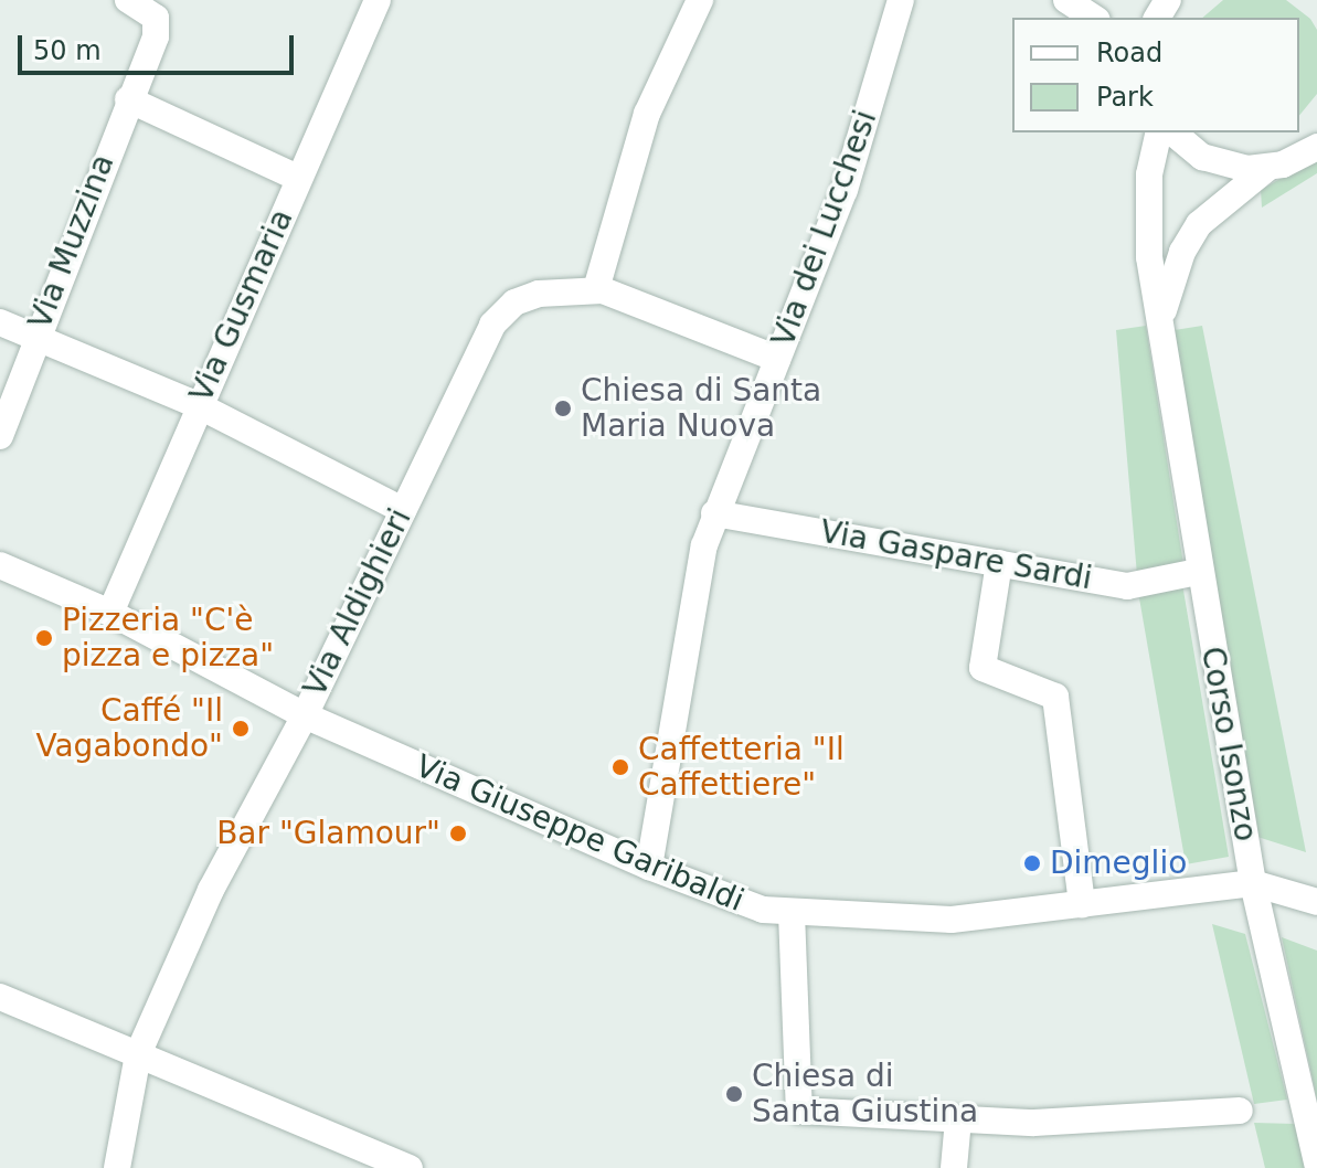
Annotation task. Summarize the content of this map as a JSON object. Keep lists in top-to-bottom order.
{
  "streets": {
    "street": [
      "Via dei Lucchesi",
      "Via Muzzina",
      "Via Gusmaria",
      "Via Gaspare Sardi",
      "Via Aldighieri",
      "Corso Isonzo",
      "Via Giuseppe Garibaldi"
    ]
  },
  "crossings": [
    ["Via dei Lucchesi", "Via Gaspare Sardi"],
    ["Via dei Lucchesi", "Via Aldighieri"],
    ["Via dei Lucchesi", "Via Giuseppe Garibaldi"],
    ["Via Gusmaria", "Via Giuseppe Garibaldi"],
    ["Via Gaspare Sardi", "Corso Isonzo"],
    ["Via Aldighieri", "Via Giuseppe Garibaldi"],
    ["Corso Isonzo", "Via Giuseppe Garibaldi"]
  ],
  "places": [
    "Chiesa di Santa Maria Nuova",
    "Pizzeria \"C'è pizza e pizza\"",
    "Caffé \"Il Vagabondo\"",
    "Caffetteria \"Il Caffettiere\"",
    "Bar \"Glamour\"",
    "Dimeglio",
    "Chiesa di Santa Giustina"
  ],
  "legend": ["Road", "Park"],
  "scale_bar": "50 m"
}
